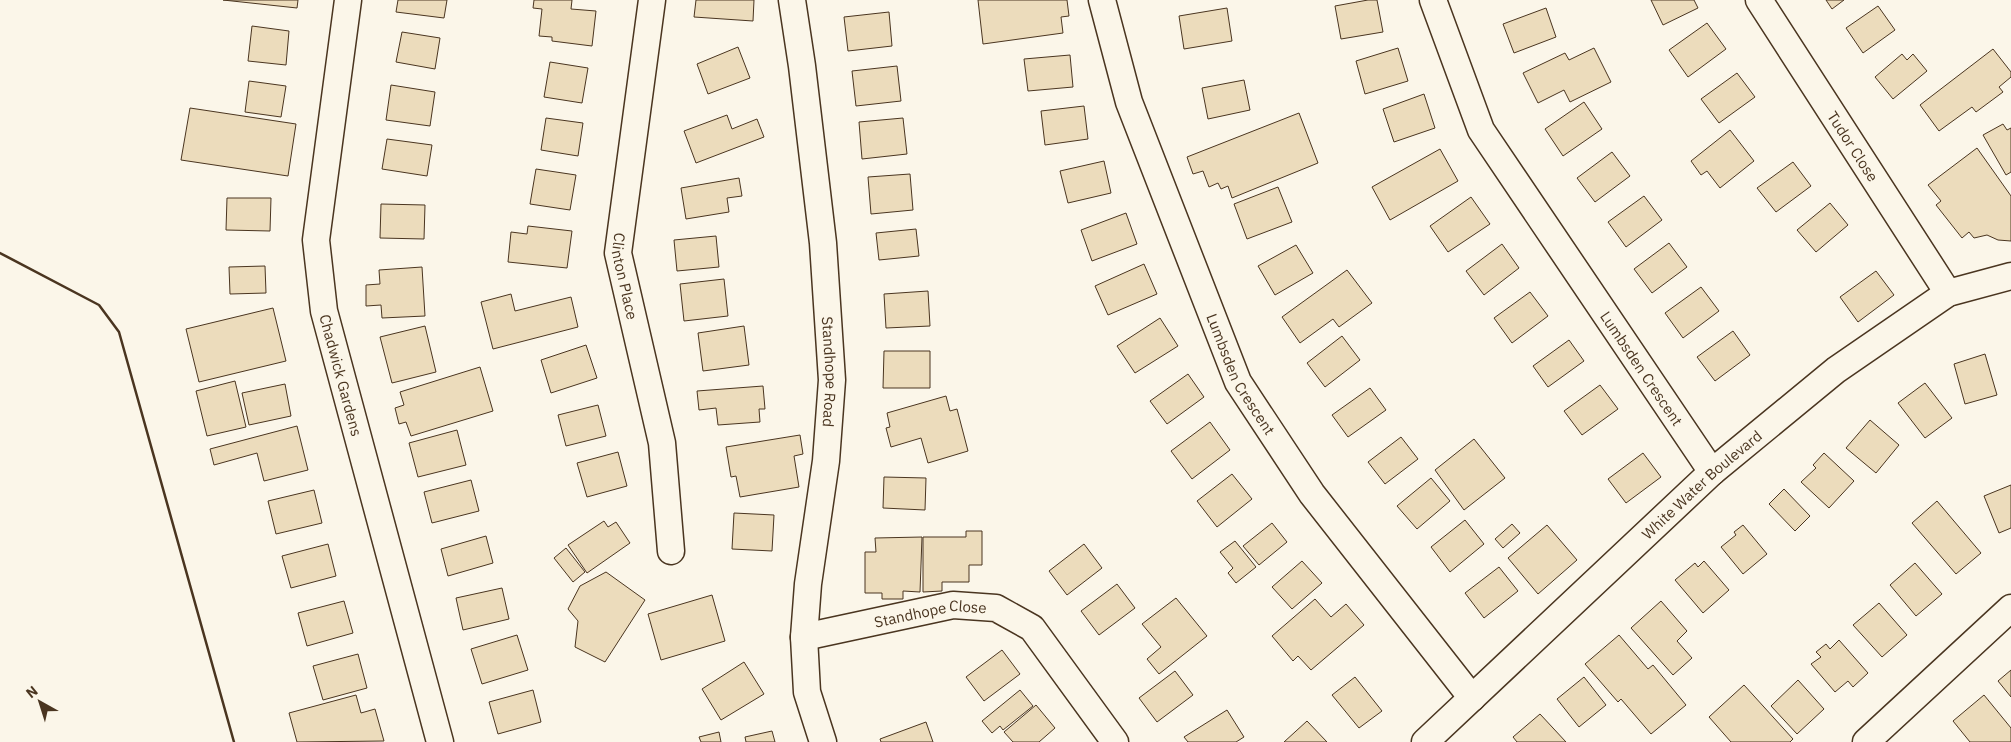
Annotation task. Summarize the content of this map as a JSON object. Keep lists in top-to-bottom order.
{
  "streets": {
    "street": [
      "Tudor Close",
      "Clinton Place",
      "Lumbsden Crescent",
      "Standhope Road",
      "Chadwick Gardens",
      "White Water Boulevard",
      "Standhope Close"
    ]
  },
  "crossings": [
    ["Tudor Close", "White Water Boulevard"],
    ["Lumbsden Crescent", "White Water Boulevard"],
    ["Standhope Road", "Standhope Close"]
  ],
  "north": "top left"
}
